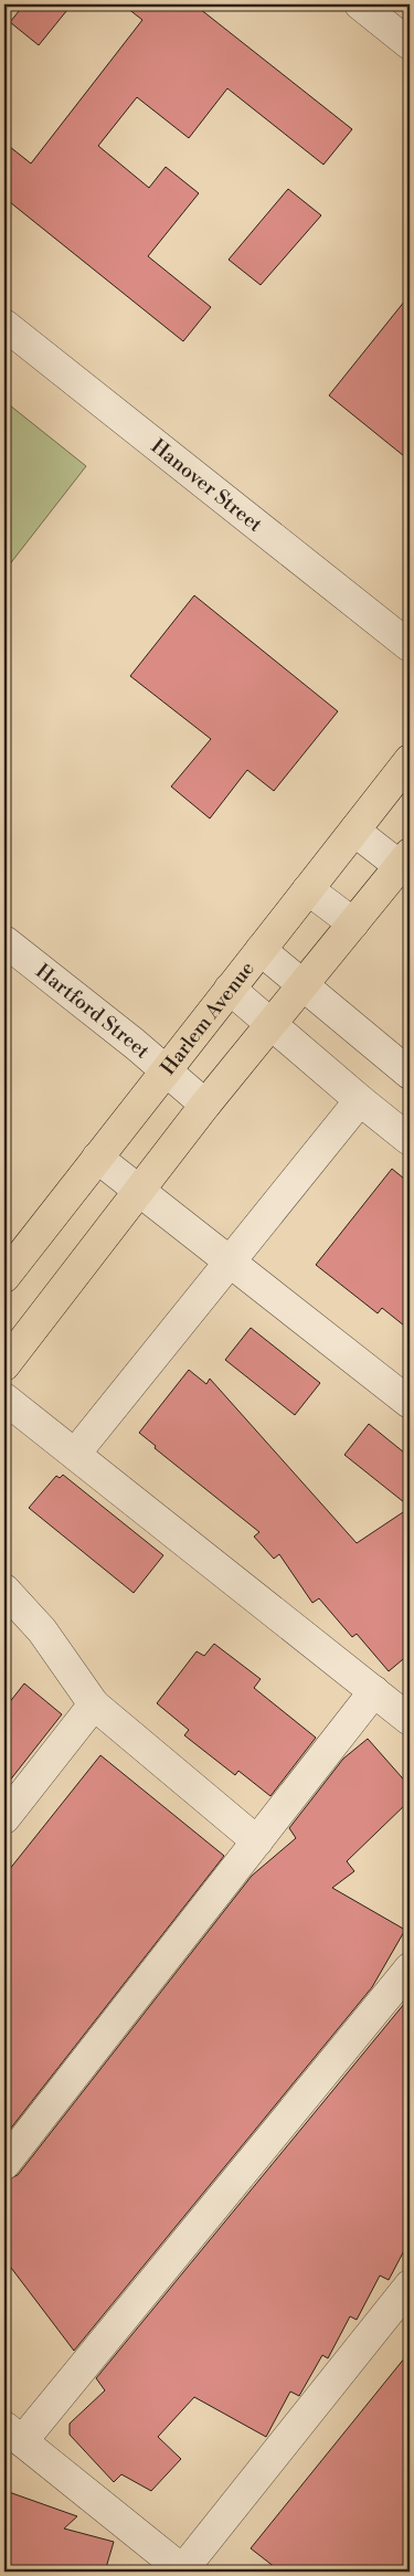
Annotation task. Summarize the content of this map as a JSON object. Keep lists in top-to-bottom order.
{
  "streets": {
    "main road": ["Harlem Avenue"],
    "street": ["Hanover Street", "Hartford Street"]
  },
  "crossings": [
    ["Hartford Street", "Harlem Avenue"]
  ]
}
